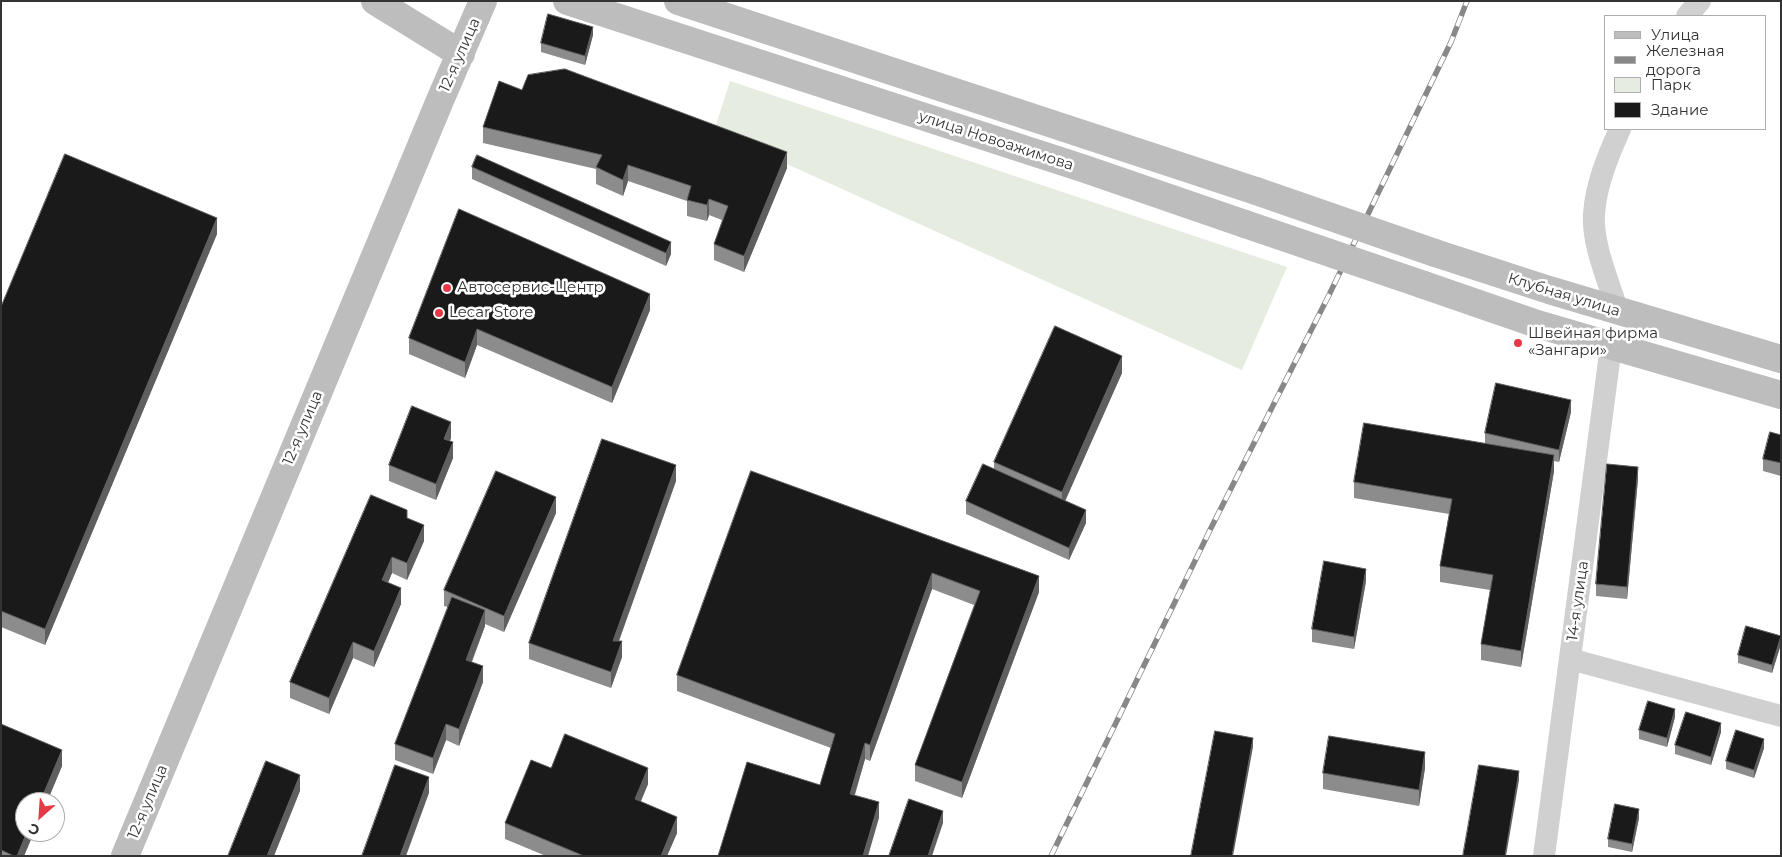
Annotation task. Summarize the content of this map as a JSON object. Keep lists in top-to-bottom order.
{
  "streets": {
    "main road": ["12-я улица", "улица Новоажимова", "Клубная улица"],
    "street": ["14-я улица"]
  },
  "crossings": [
    ["улица Новоажимова", "14-я улица"]
  ],
  "places": ["Автосервис-Центр", "Lecar Store", "Швейная фирма «Зангари»"],
  "legend": [
    "Улица",
    "Железная дорога",
    "Парк",
    "Здание"
  ],
  "north": "bottom left"
}
